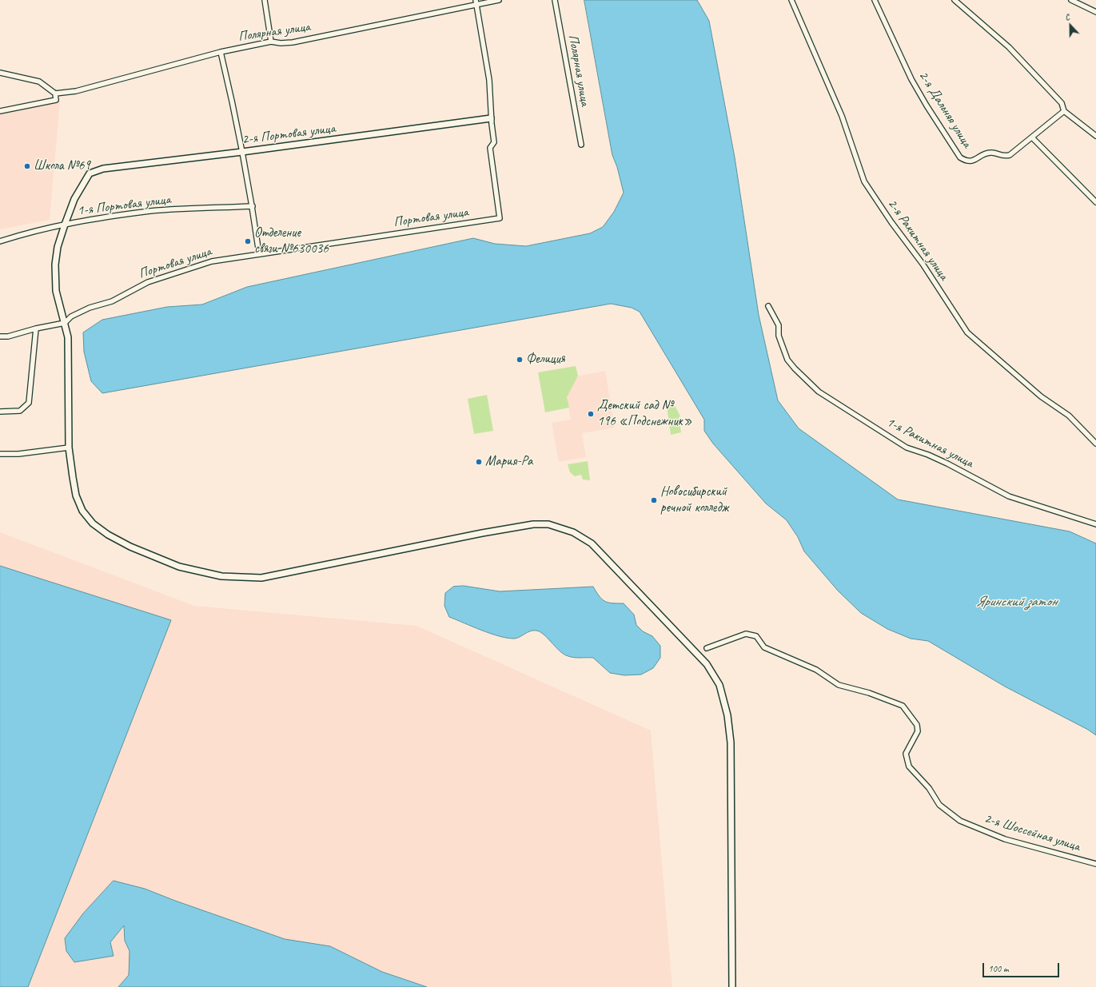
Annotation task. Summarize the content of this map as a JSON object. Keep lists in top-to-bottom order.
{
  "streets": {
    "street": [
      "Полярная улица",
      "2-я Дальняя улица",
      "2-я Портовая улица",
      "1-я Портовая улица",
      "Портовая улица",
      "2-я Ракитная улица",
      "1-я Ракитная улица",
      "2-я Шоссейная улица"
    ]
  },
  "crossings": [
    ["2-я Портовая улица", "1-я Портовая улица"],
    ["2-я Портовая улица", "Портовая улица"]
  ],
  "water": ["Яринский затон"],
  "places": [
    "Школа №69",
    "Отделение связи №630036",
    "Фелиция",
    "Детский сад № 196 «Подснежник»",
    "Мария-Ра",
    "Новосибирский речной колледж"
  ],
  "scale_bar": "100 m",
  "north": "top"
}
